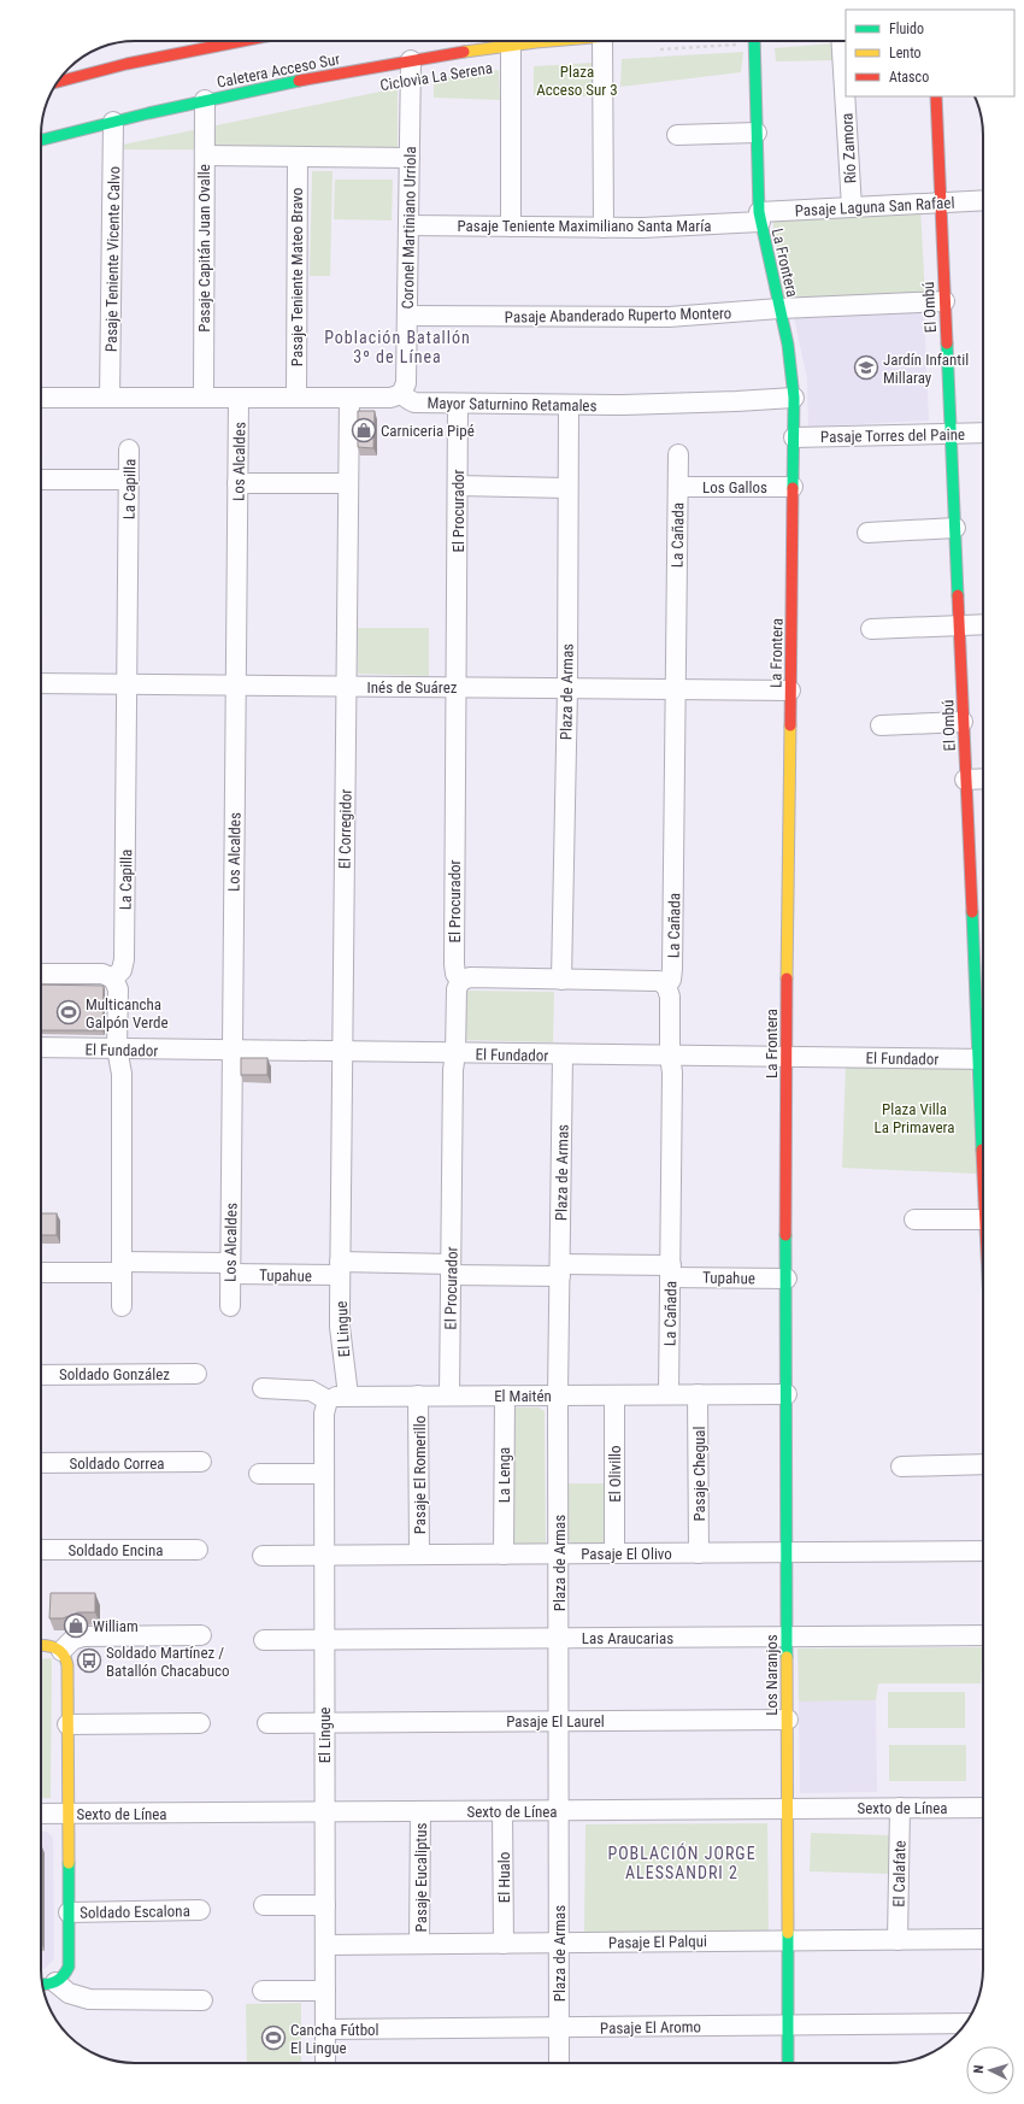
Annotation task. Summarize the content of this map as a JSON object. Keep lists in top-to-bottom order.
{
  "streets": {
    "main road": [
      "Caletera Acceso Sur",
      "La Frontera",
      "El Ombú",
      "Los Naranjos"
    ],
    "street": [
      "Río Zamora",
      "Pasaje Laguna San Rafael",
      "Pasaje Teniente Maximiliano Santa María",
      "Coronel Martiniano Urriola",
      "Pasaje Capitán Juan Ovalle",
      "Pasaje Teniente Vicente Calvo",
      "Pasaje Teniente Mateo Bravo",
      "Pasaje Abanderado Ruperto Montero",
      "Mayor Saturnino Retamales",
      "Pasaje Torres del Paine",
      "Los Alcaldes",
      "Los Gallos",
      "La Capilla",
      "El Procurador",
      "La Cañada",
      "Inés de Suárez",
      "Plaza de Armas",
      "El Corregidor",
      "El Fundador",
      "Tupahue",
      "El Lingue",
      "Soldado González",
      "El Maitén",
      "Soldado Correa",
      "El Olivillo",
      "Pasaje Chegual",
      "Pasaje El Romerillo",
      "La Lenga",
      "Soldado Encina",
      "Pasaje El Olivo",
      "Las Araucarias",
      "Pasaje El Laurel",
      "Sexto de Línea",
      "El Calafate",
      "Pasaje Eucaliptus",
      "El Hualo",
      "Soldado Escalona",
      "Pasaje El Palqui",
      "Pasaje El Aromo"
    ]
  },
  "crossings": [
    ["Caletera Acceso Sur", "Coronel Martiniano Urriola"],
    ["Caletera Acceso Sur", "Pasaje Capitán Juan Ovalle"],
    ["Caletera Acceso Sur", "Pasaje Teniente Vicente Calvo"],
    ["Río Zamora", "Pasaje Laguna San Rafael"],
    ["Pasaje Laguna San Rafael", "Pasaje Teniente Maximiliano Santa María"],
    ["Pasaje Laguna San Rafael", "La Frontera"],
    ["Pasaje Laguna San Rafael", "El Ombú"],
    ["Pasaje Teniente Maximiliano Santa María", "Coronel Martiniano Urriola"],
    ["Pasaje Teniente Maximiliano Santa María", "La Frontera"],
    ["Coronel Martiniano Urriola", "Pasaje Abanderado Ruperto Montero"],
    ["Coronel Martiniano Urriola", "Mayor Saturnino Retamales"],
    ["La Frontera", "Pasaje Abanderado Ruperto Montero"],
    ["La Frontera", "Mayor Saturnino Retamales"],
    ["La Frontera", "Pasaje Torres del Paine"],
    ["La Frontera", "Los Gallos"],
    ["La Frontera", "Inés de Suárez"],
    ["La Frontera", "El Fundador"],
    ["La Frontera", "Tupahue"],
    ["La Frontera", "Los Naranjos"],
    ["El Ombú", "Pasaje Abanderado Ruperto Montero"],
    ["El Ombú", "Pasaje Torres del Paine"],
    ["Mayor Saturnino Retamales", "El Procurador"],
    ["Mayor Saturnino Retamales", "Plaza de Armas"],
    ["Los Alcaldes", "Inés de Suárez"],
    ["Los Alcaldes", "El Fundador"],
    ["Los Alcaldes", "Tupahue"],
    ["Los Gallos", "La Cañada"],
    ["La Capilla", "Inés de Suárez"],
    ["El Procurador", "Inés de Suárez"],
    ["El Procurador", "El Fundador"],
    ["El Procurador", "Tupahue"],
    ["El Procurador", "El Maitén"],
    ["La Cañada", "Inés de Suárez"],
    ["La Cañada", "El Fundador"],
    ["La Cañada", "Tupahue"],
    ["La Cañada", "El Maitén"],
    ["Inés de Suárez", "Plaza de Armas"],
    ["Inés de Suárez", "El Corregidor"],
    ["Plaza de Armas", "El Fundador"],
    ["Plaza de Armas", "Tupahue"],
    ["Plaza de Armas", "El Maitén"],
    ["Plaza de Armas", "Pasaje El Olivo"],
    ["Plaza de Armas", "Las Araucarias"],
    ["Plaza de Armas", "Pasaje El Laurel"],
    ["Plaza de Armas", "Sexto de Línea"],
    ["Plaza de Armas", "Pasaje El Palqui"],
    ["Plaza de Armas", "Pasaje El Aromo"],
    ["El Corregidor", "El Fundador"],
    ["El Corregidor", "Tupahue"],
    ["El Corregidor", "El Lingue"],
    ["Tupahue", "El Lingue"],
    ["Tupahue", "Los Naranjos"],
    ["El Lingue", "El Maitén"],
    ["El Lingue", "Pasaje El Olivo"],
    ["El Lingue", "Las Araucarias"],
    ["El Lingue", "Pasaje El Laurel"],
    ["El Lingue", "Sexto de Línea"],
    ["El Lingue", "Pasaje El Palqui"],
    ["El Lingue", "Pasaje El Aromo"],
    ["El Maitén", "El Olivillo"],
    ["El Maitén", "Pasaje Chegual"],
    ["El Maitén", "Pasaje El Romerillo"],
    ["El Maitén", "La Lenga"],
    ["El Maitén", "Los Naranjos"],
    ["El Olivillo", "Pasaje El Olivo"],
    ["Pasaje Chegual", "Pasaje El Olivo"],
    ["Pasaje El Romerillo", "Pasaje El Olivo"],
    ["La Lenga", "Pasaje El Olivo"],
    ["Pasaje El Olivo", "Los Naranjos"],
    ["Las Araucarias", "Los Naranjos"],
    ["Los Naranjos", "Pasaje El Laurel"],
    ["Los Naranjos", "Sexto de Línea"],
    ["Los Naranjos", "Pasaje El Palqui"],
    ["Los Naranjos", "Pasaje El Aromo"],
    ["Sexto de Línea", "El Calafate"],
    ["Sexto de Línea", "Pasaje Eucaliptus"],
    ["Sexto de Línea", "El Hualo"],
    ["El Calafate", "Pasaje El Palqui"],
    ["Pasaje Eucaliptus", "Pasaje El Palqui"],
    ["El Hualo", "Pasaje El Palqui"]
  ],
  "districts": ["Población Batallón 3º de Línea", "POBLACIÓN JORGE ALESSANDRI 2"],
  "parks": ["Plaza Acceso Sur 3", "Plaza Villa La Primavera"],
  "places": {
    "school or university": ["Jardín Infantil Millaray"],
    "shop": ["Carniceria Pipé", "William"],
    "sports": ["Multicancha Galpón Verde", "Cancha Fútbol El Lingue"],
    "bus stop": ["Soldado Martínez / Batallón Chacabuco"]
  },
  "legend": ["Fluido", "Lento", "Atasco"],
  "north": "left"
}
